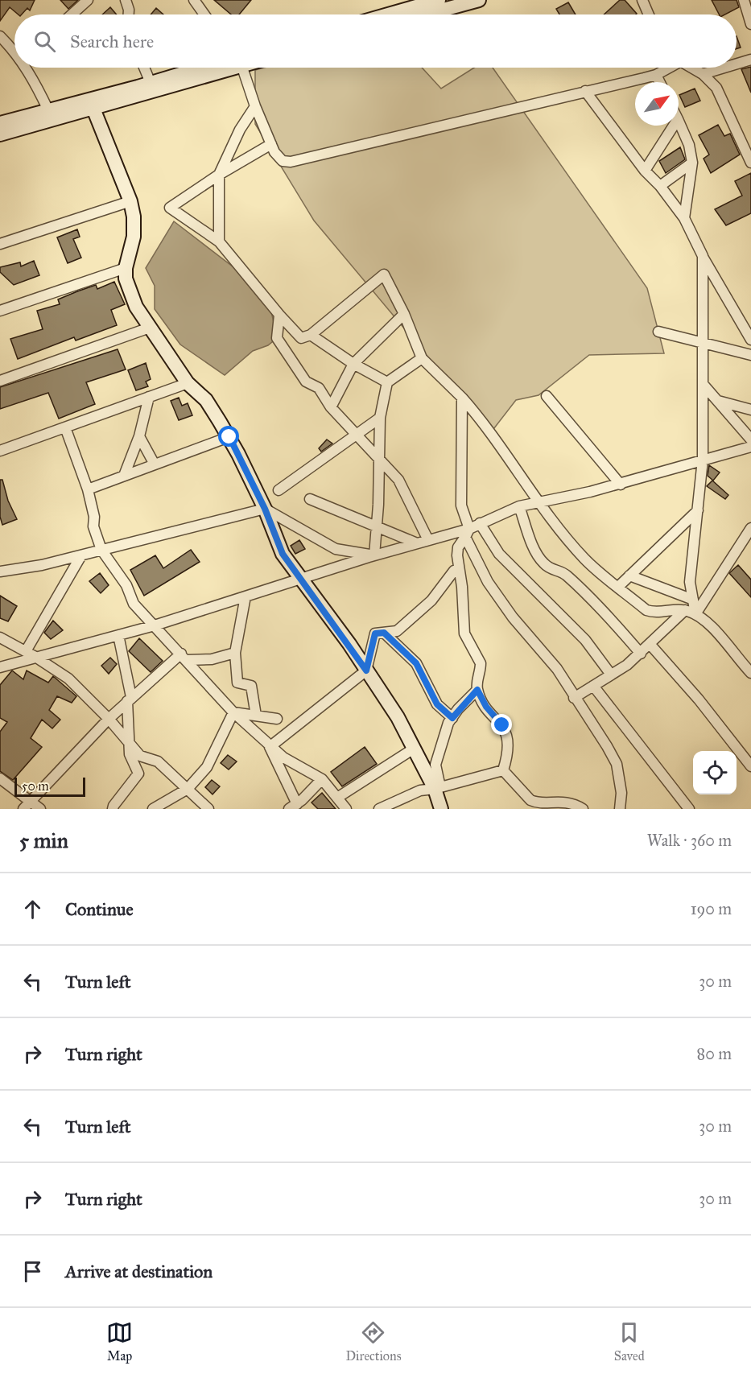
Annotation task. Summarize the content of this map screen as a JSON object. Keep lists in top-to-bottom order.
{
  "scale_bar": "50 m",
  "north": "top right",
  "page": {
    "search": "Search here",
    "scale": "50 m",
    "heading": ["5 min", "Walk · 360 m"],
    "list": [
      ["Continue", "190 m"],
      ["Turn left", "30 m"],
      ["Turn right", "80 m"],
      ["Turn left", "30 m"],
      ["Turn right", "30 m"],
      "Arrive at destination"
    ],
    "nav": ["Map", "Directions", "Saved"]
  }
}
